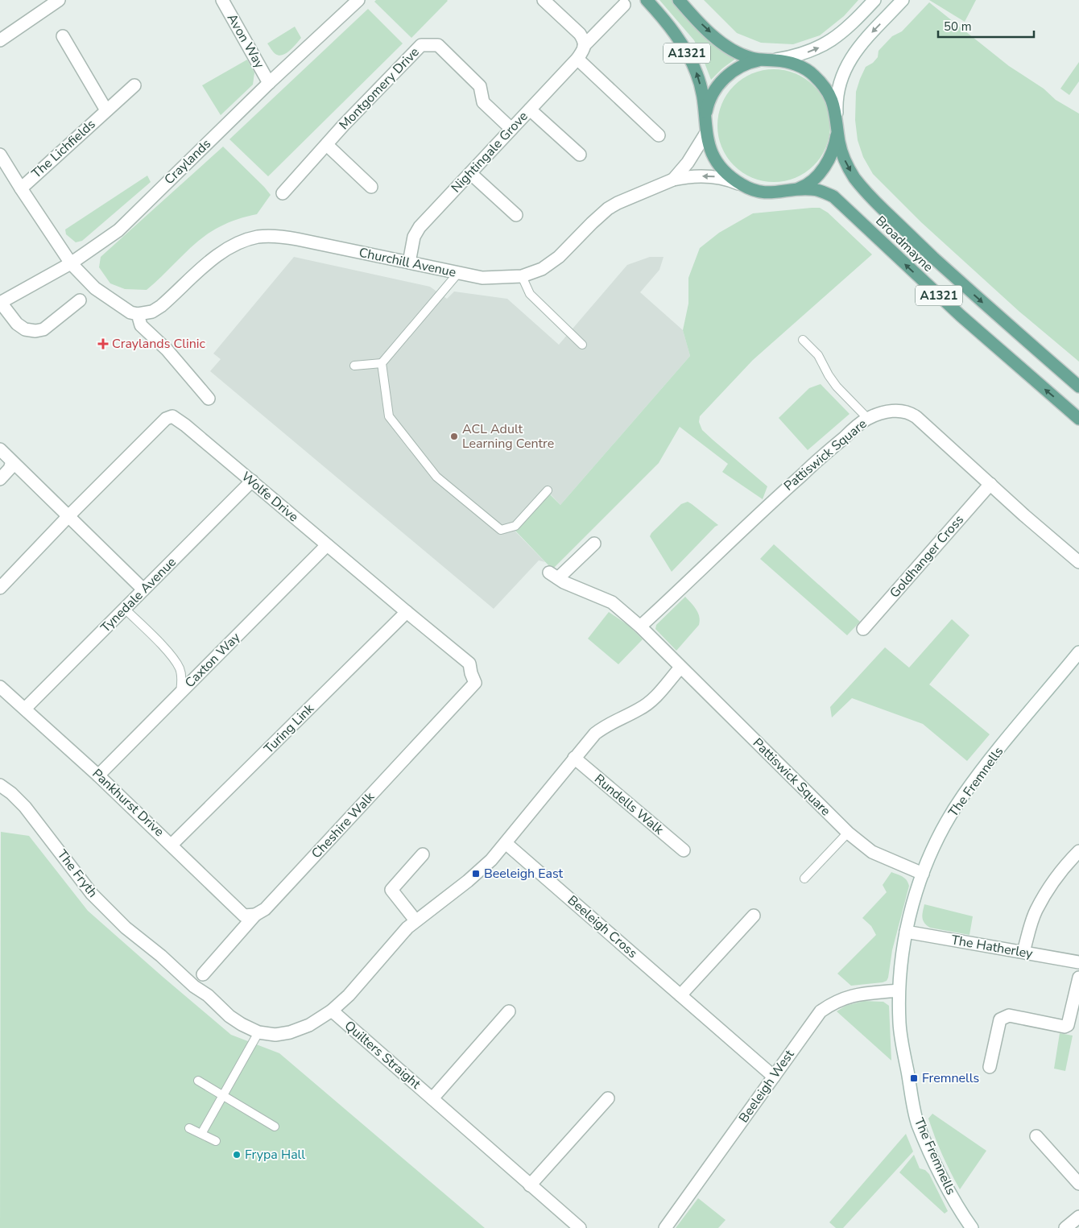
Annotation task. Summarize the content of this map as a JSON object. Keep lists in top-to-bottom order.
{
  "streets": {
    "main road": ["A1321", "Broadmayne"],
    "street": [
      "Avon Way",
      "Montgomery Drive",
      "The Lichfields",
      "Nightingale Grove",
      "Craylands",
      "Churchill Avenue",
      "Pattiswick Square",
      "Wolfe Drive",
      "Goldhanger Cross",
      "Tynedale Avenue",
      "Caxton Way",
      "Turing Link",
      "The Fremnells",
      "Pankhurst Drive",
      "Rundells Walk",
      "Cheshire Walk",
      "The Fryth",
      "Beeleigh Cross",
      "The Hatherley",
      "Quilters Straight",
      "Beeleigh West"
    ]
  },
  "crossings": [
    ["Avon Way", "Craylands"],
    ["Montgomery Drive", "Nightingale Grove"],
    ["Nightingale Grove", "Churchill Avenue"],
    ["Broadmayne", "Churchill Avenue"],
    ["Pattiswick Square", "Goldhanger Cross"],
    ["Pattiswick Square", "The Fremnells"],
    ["Wolfe Drive", "Tynedale Avenue"],
    ["Wolfe Drive", "Caxton Way"],
    ["Wolfe Drive", "Turing Link"],
    ["Wolfe Drive", "Cheshire Walk"],
    ["Tynedale Avenue", "Pankhurst Drive"],
    ["Caxton Way", "Pankhurst Drive"],
    ["Turing Link", "Pankhurst Drive"],
    ["The Fremnells", "The Hatherley"],
    ["The Fremnells", "Beeleigh West"],
    ["Pankhurst Drive", "Cheshire Walk"],
    ["Beeleigh Cross", "Beeleigh West"]
  ],
  "places": {
    "health": ["Craylands Clinic"],
    "other": ["ACL Adult Learning Centre", "Frypa Hall"],
    "transit": ["Beeleigh East", "Fremnells"]
  },
  "scale_bar": "50 m"
}
